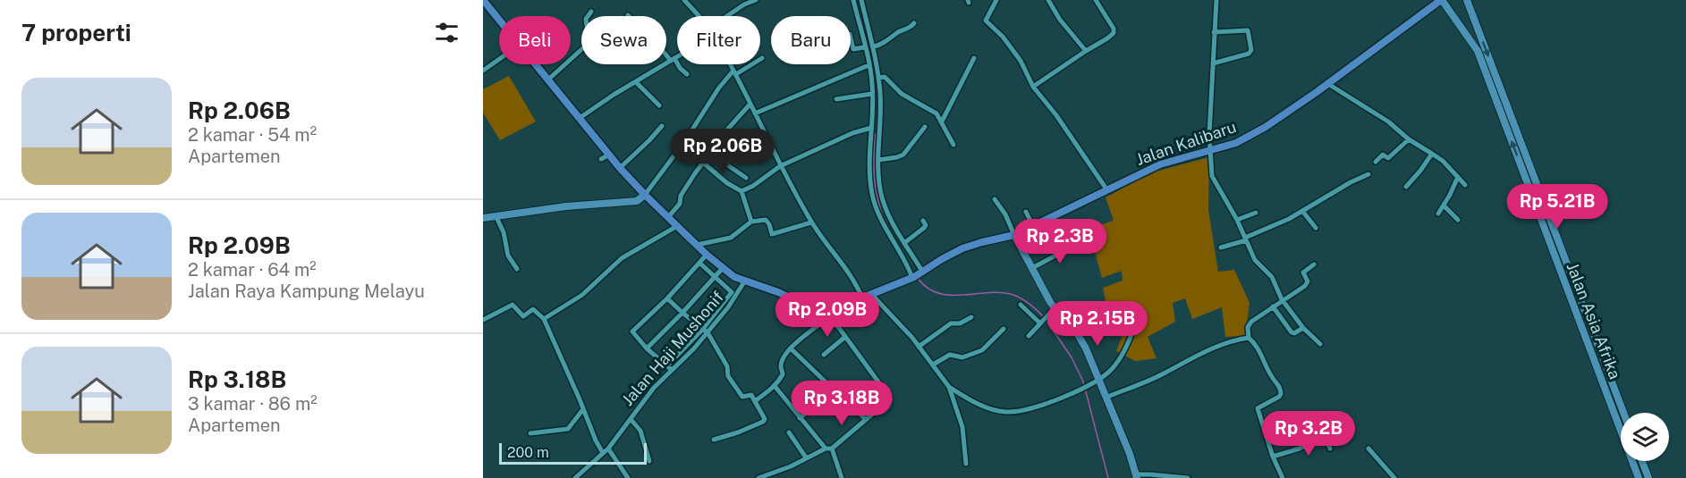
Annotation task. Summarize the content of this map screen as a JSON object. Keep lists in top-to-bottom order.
{
  "streets": {
    "main road": ["Jalan Kalibaru"],
    "street": ["Jalan Asia Afrika", "Jalan Haji Mushonif"]
  },
  "crossings": [
    ["Jalan Kalibaru", "Jalan Asia Afrika"]
  ],
  "scale_bar": "200 m",
  "page": {
    "heading": "7 properti",
    "chip": [
      "Beli",
      "Sewa",
      "Filter",
      "Baru"
    ],
    "list": [
      {
        "name": "Rp 2.06B",
        "note": "2 kamar · 54 m² · Apartemen"
      },
      {
        "name": "Rp 2.09B",
        "note": "2 kamar · 64 m² · Jalan Raya Kampung Melayu"
      },
      {
        "name": "Rp 3.18B",
        "note": "3 kamar · 86 m² · Apartemen"
      }
    ],
    "price": [
      "Rp 2.06B",
      "Rp 5.21B",
      "Rp 2.3B",
      "Rp 2.09B",
      "Rp 2.15B",
      "Rp 3.18B",
      "Rp 3.2B"
    ],
    "scale": "200 m"
  }
}
